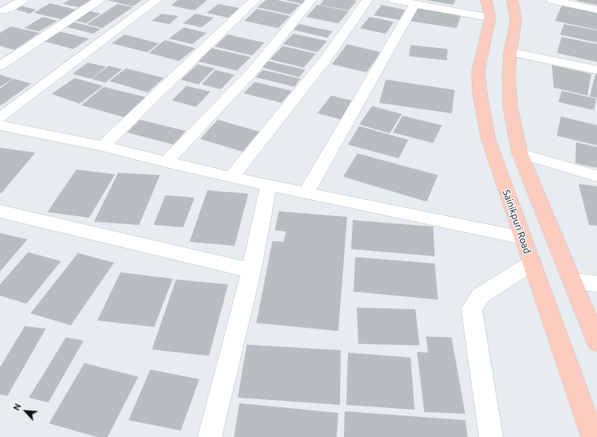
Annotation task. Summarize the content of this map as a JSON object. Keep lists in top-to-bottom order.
{
  "streets": {
    "main road": ["Sainikpuri Road"]
  },
  "north": "top left"
}
